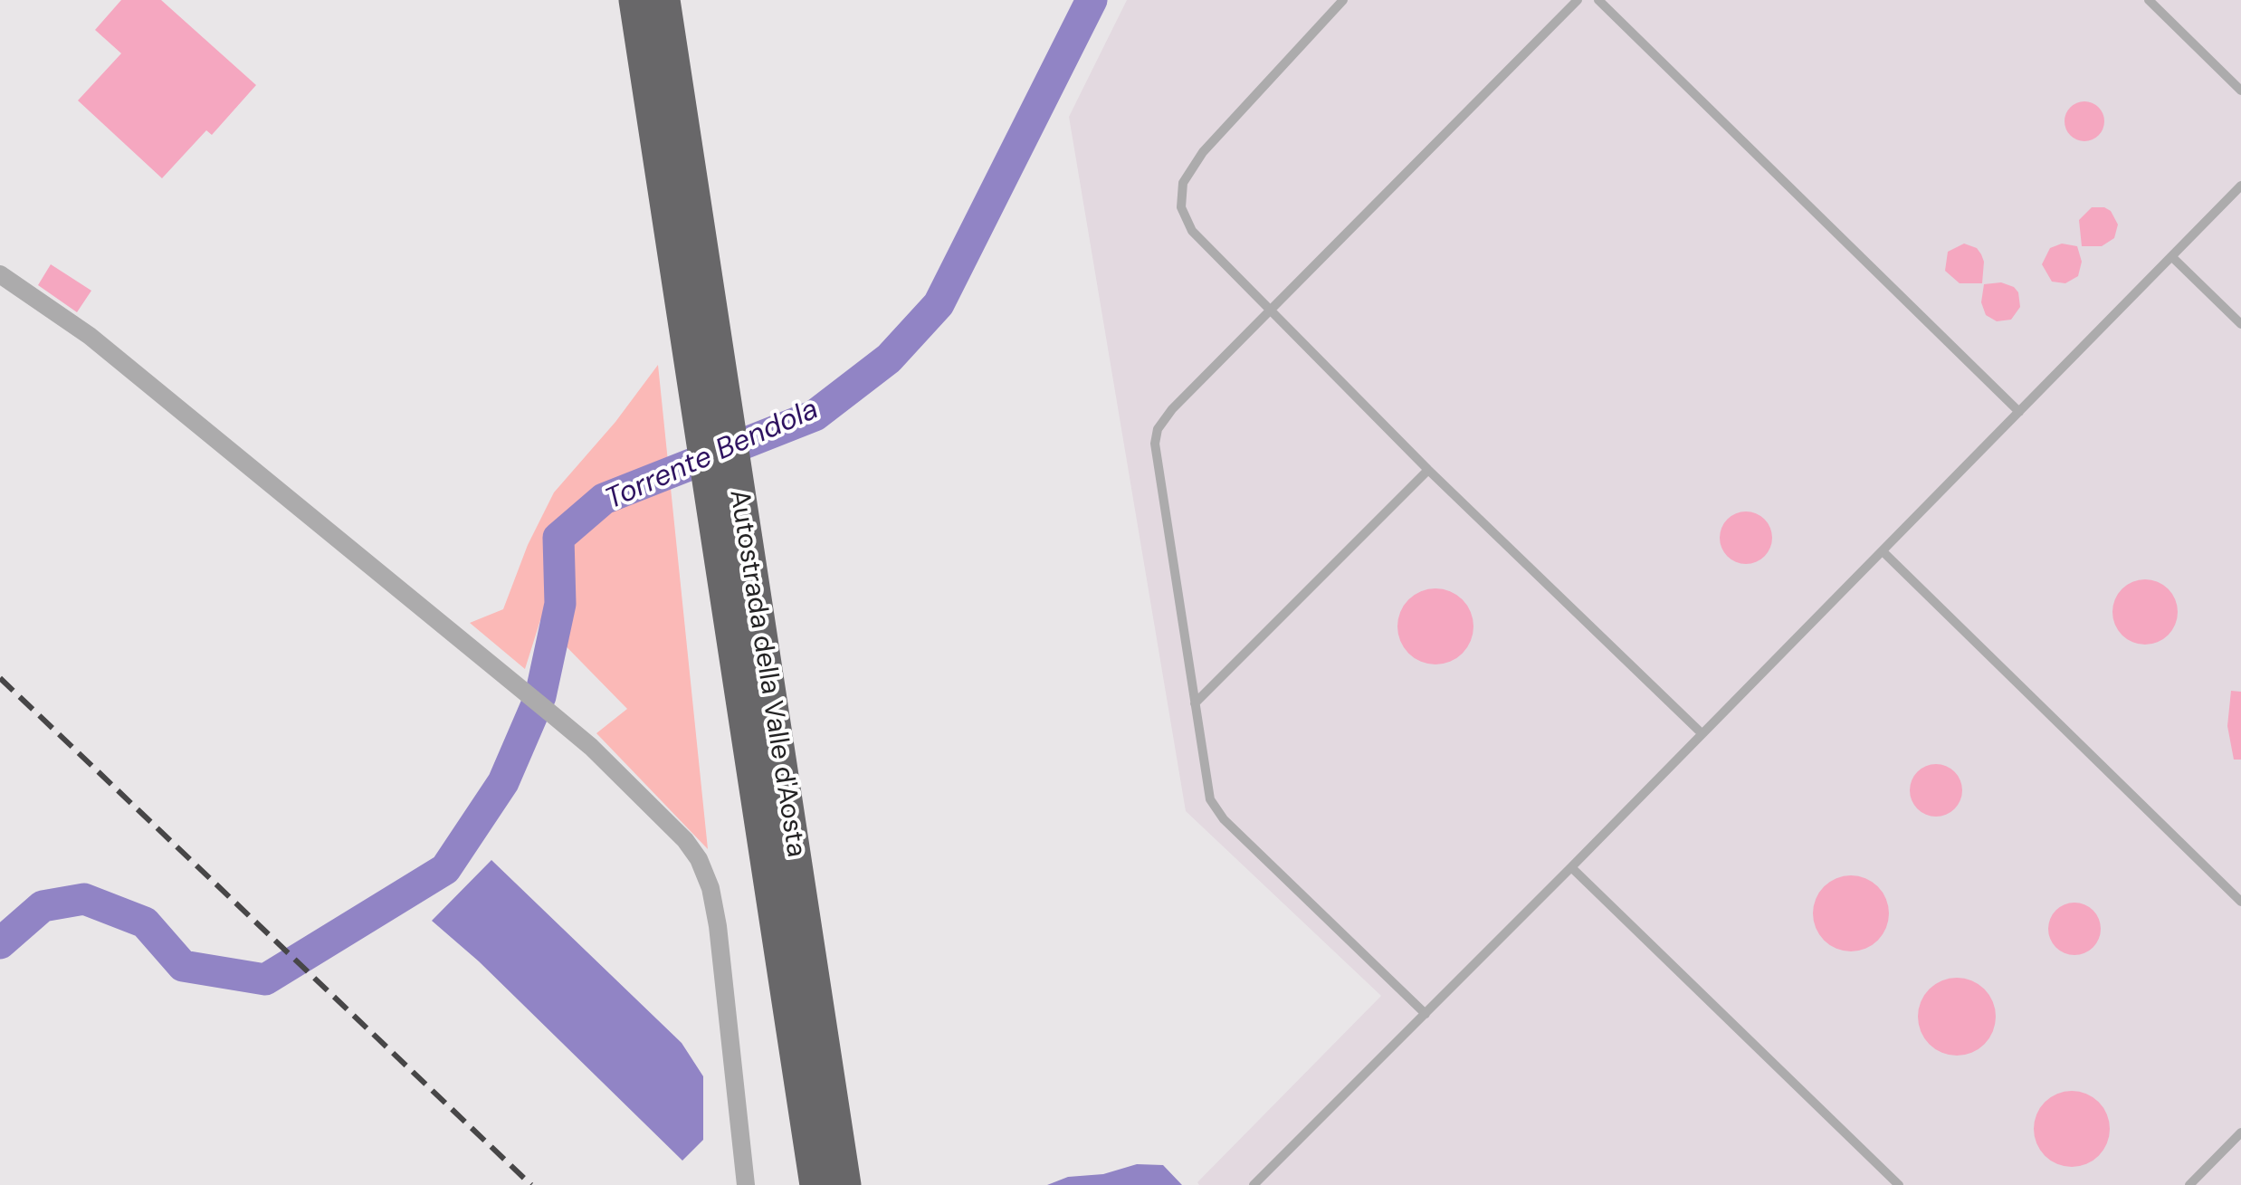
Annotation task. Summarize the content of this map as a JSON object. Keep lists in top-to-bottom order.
{
  "streets": {
    "highway": ["Autostrada della Valle d'Aosta"]
  },
  "water": ["Torrente Bendola"]
}
